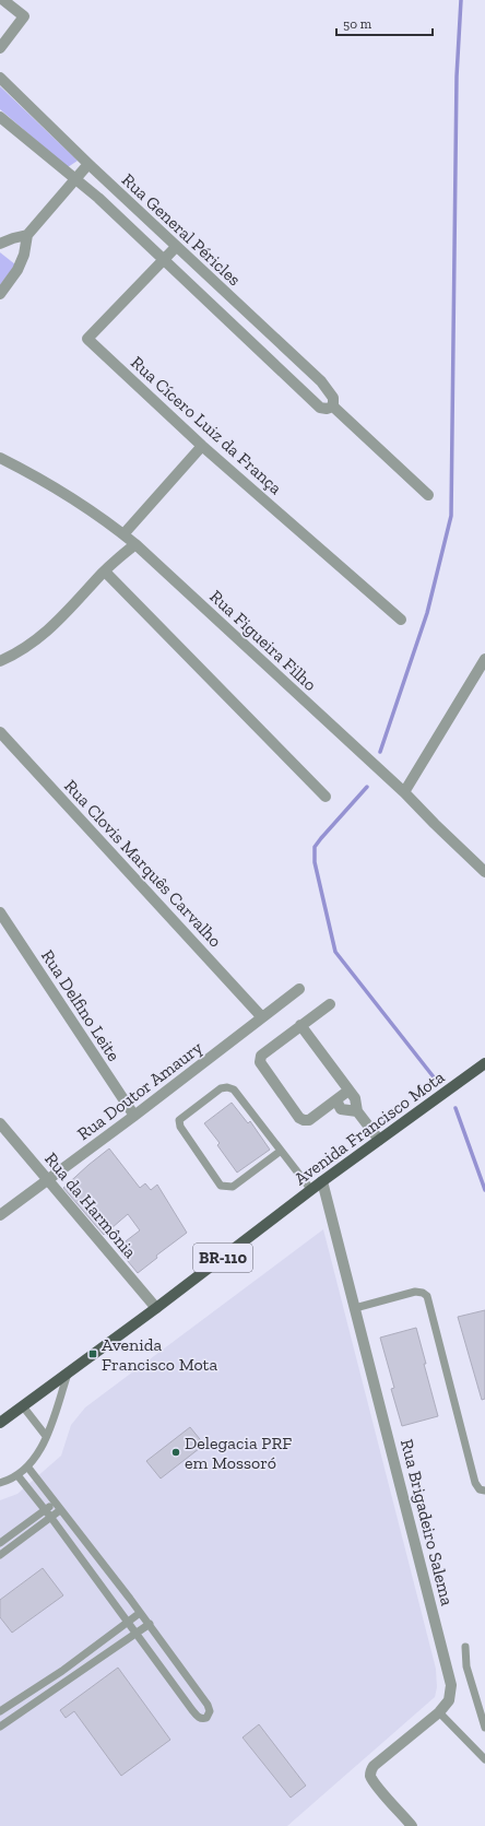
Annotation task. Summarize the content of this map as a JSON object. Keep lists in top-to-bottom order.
{
  "streets": {
    "main road": ["Avenida Francisco Mota", "BR-110"],
    "street": [
      "Rua General Péricles",
      "Rua Cícero Luiz da França",
      "Rua Figueira Filho",
      "Rua Clovis Marquês Carvalho",
      "Rua Delfino Leite",
      "Rua Doutor Amaury",
      "Rua da Harmônia",
      "Rua Brigadeiro Salema"
    ]
  },
  "crossings": [
    ["Rua General Péricles", "Rua Cícero Luiz da França"],
    ["Rua Clovis Marquês Carvalho", "Rua Doutor Amaury"],
    ["Rua Delfino Leite", "Rua Doutor Amaury"],
    ["Rua Doutor Amaury", "Rua da Harmônia"],
    ["Avenida Francisco Mota", "Rua da Harmônia"],
    ["Avenida Francisco Mota", "Rua Brigadeiro Salema"]
  ],
  "places": {
    "transit": ["Avenida Francisco Mota"],
    "other": ["Delegacia PRF em Mossoró"]
  },
  "scale_bar": "50 m"
}
